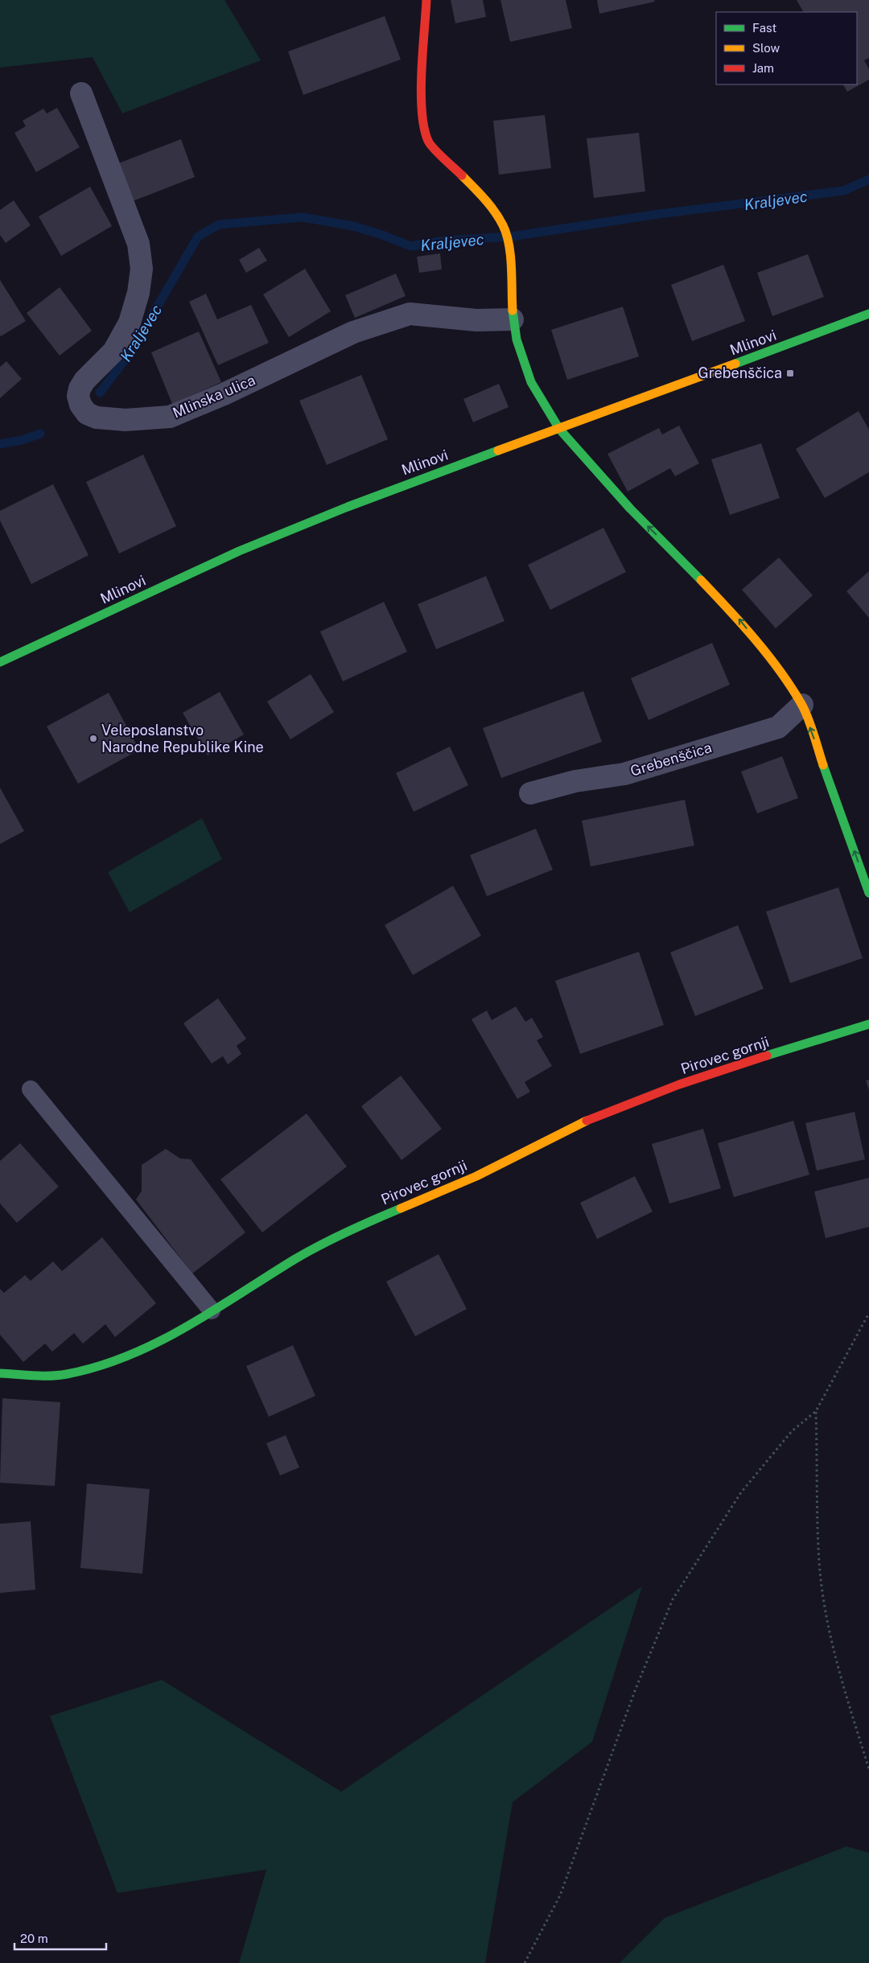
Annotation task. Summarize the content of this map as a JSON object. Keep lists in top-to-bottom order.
{
  "streets": {
    "street": [
      "Mlinovi",
      "Mlinska ulica",
      "Grebenščica",
      "Pirovec gornji"
    ]
  },
  "water": ["Kraljevec"],
  "places": {
    "transit": ["Grebenščica"],
    "other": ["Veleposlanstvo Narodne Republike Kine"]
  },
  "legend": ["Fast", "Slow", "Jam"],
  "scale_bar": "20 m"
}
